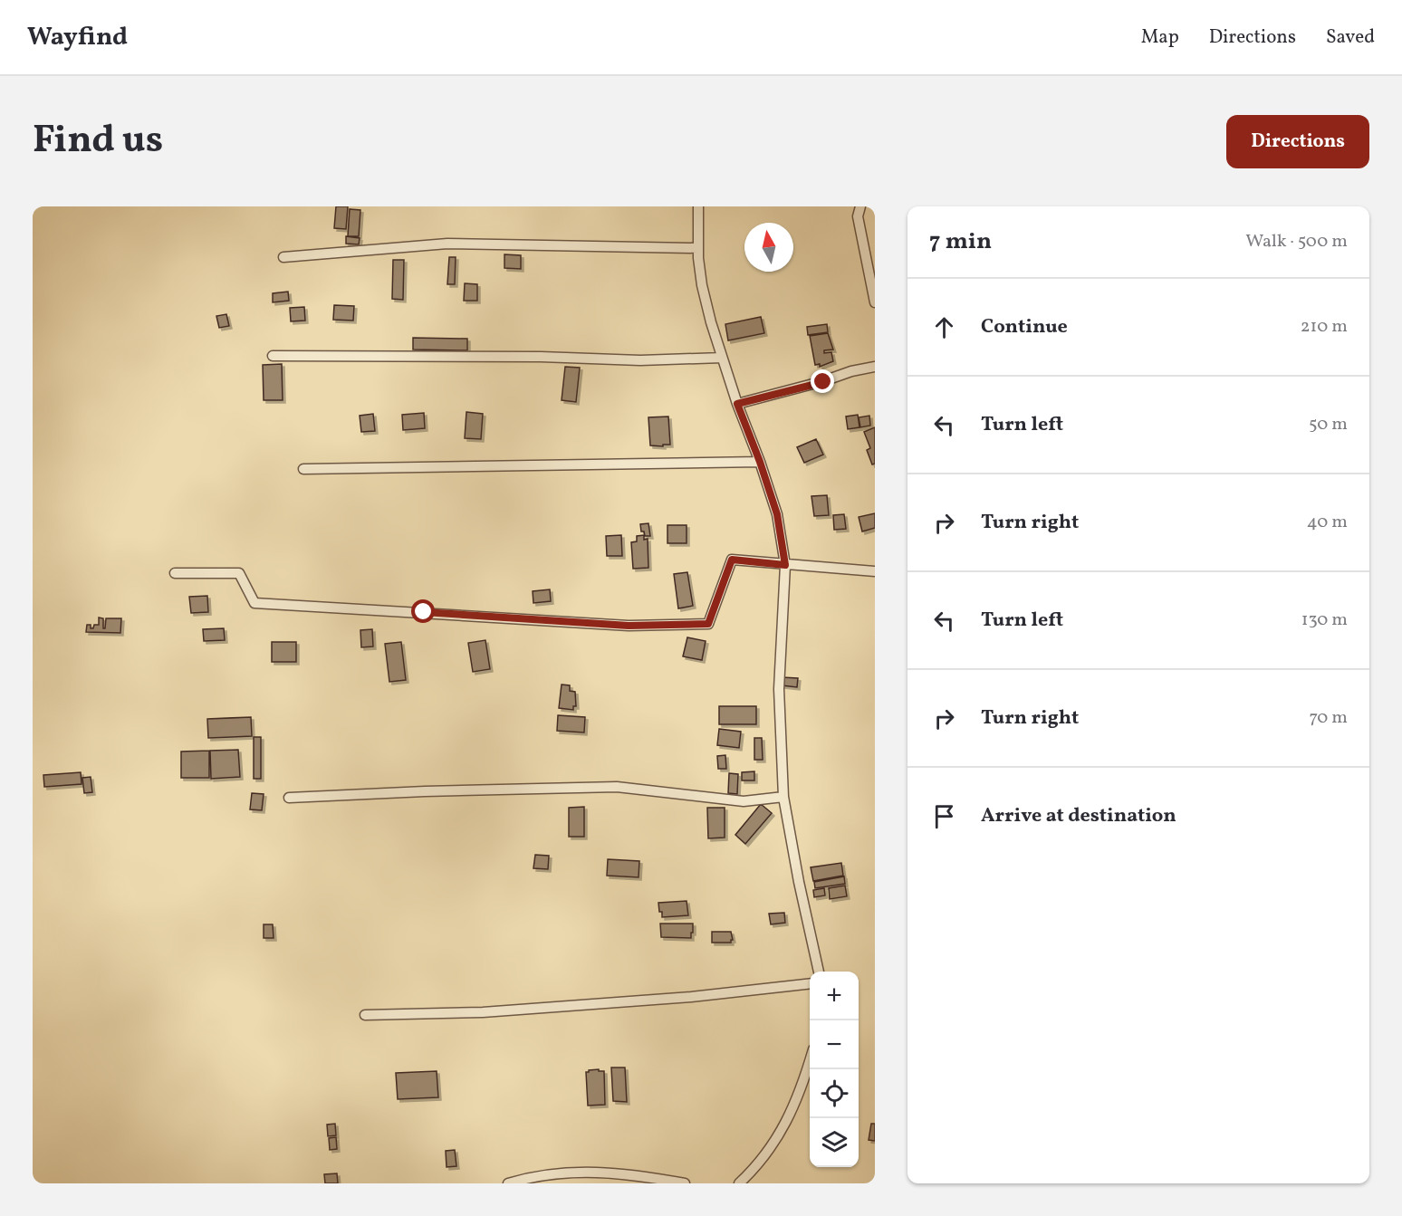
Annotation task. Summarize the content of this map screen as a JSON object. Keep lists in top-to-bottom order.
{
  "north": "top",
  "page": {
    "header": "Wayfind",
    "nav": ["Map", "Directions", "Saved"],
    "title": "Find us",
    "buttons": "Directions",
    "heading": ["7 min", "Walk · 500 m"],
    "list": [
      ["Continue", "210 m"],
      ["Turn left", "50 m"],
      ["Turn right", "40 m"],
      ["Turn left", "130 m"],
      ["Turn right", "70 m"],
      "Arrive at destination"
    ],
    "map_buttons": ["+", "−"]
  }
}
